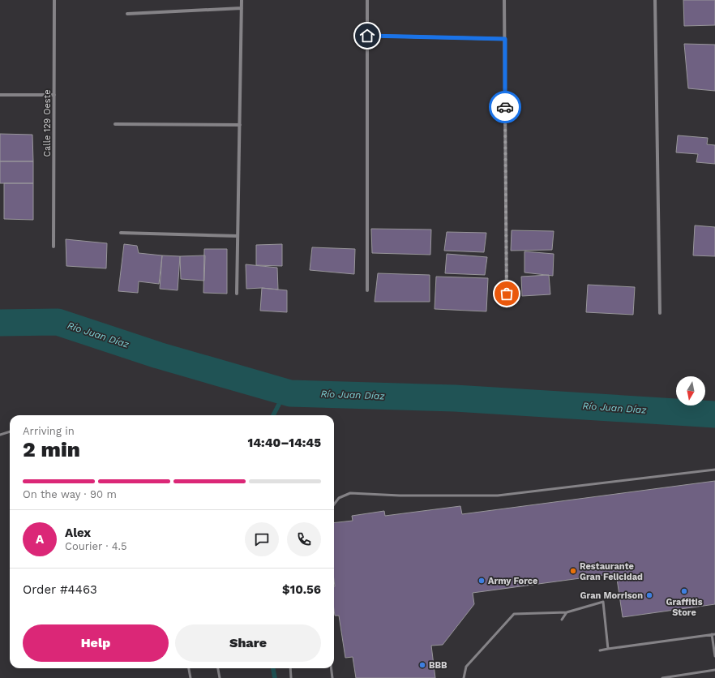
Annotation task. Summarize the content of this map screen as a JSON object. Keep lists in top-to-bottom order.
{
  "streets": {
    "street": ["Calle 129 Oeste"]
  },
  "water": ["Río Juan Díaz"],
  "places": [
    "Restaurante Gran Felicidad",
    "Army Force",
    "Graffitis Store",
    "Gran Morrison",
    "BBB"
  ],
  "north": "bottom",
  "page": {
    "heading": ["2 min", "Arriving in", "14:40–14:45"],
    "panel": [
      "Alex",
      "Courier · 4.5",
      "Order #4463",
      "$10.56"
    ],
    "bar": "On the way · 90 m",
    "round": "A",
    "buttons": ["Help", "Share"]
  }
}
